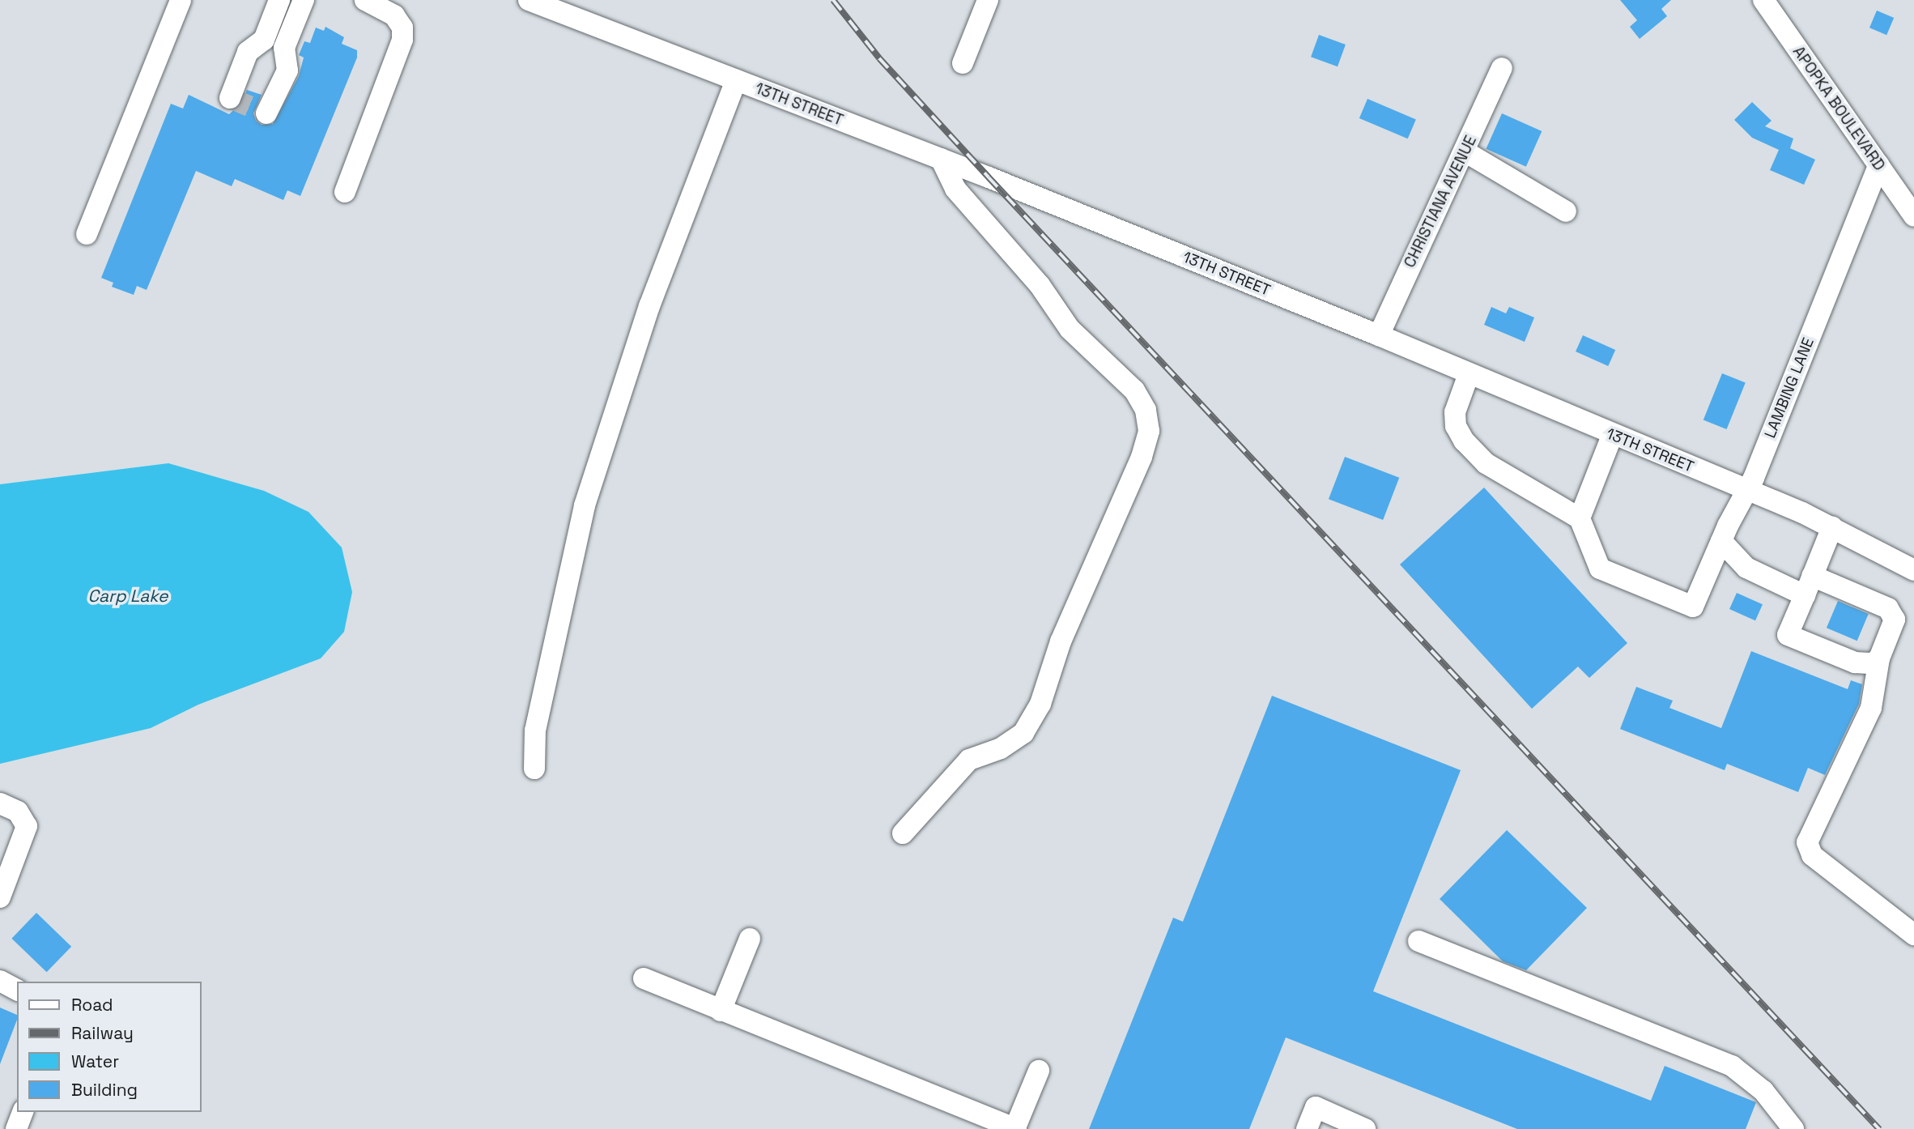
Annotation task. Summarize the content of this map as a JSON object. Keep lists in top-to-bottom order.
{
  "streets": {
    "street": [
      "13TH STREET",
      "APOPKA BOULEVARD",
      "CHRISTIANA AVENUE",
      "LAMBING LANE"
    ]
  },
  "crossings": [
    ["13TH STREET", "CHRISTIANA AVENUE"],
    ["13TH STREET", "LAMBING LANE"],
    ["APOPKA BOULEVARD", "LAMBING LANE"]
  ],
  "water": ["Carp Lake"],
  "legend": [
    "Road",
    "Railway",
    "Water",
    "Building"
  ]
}
